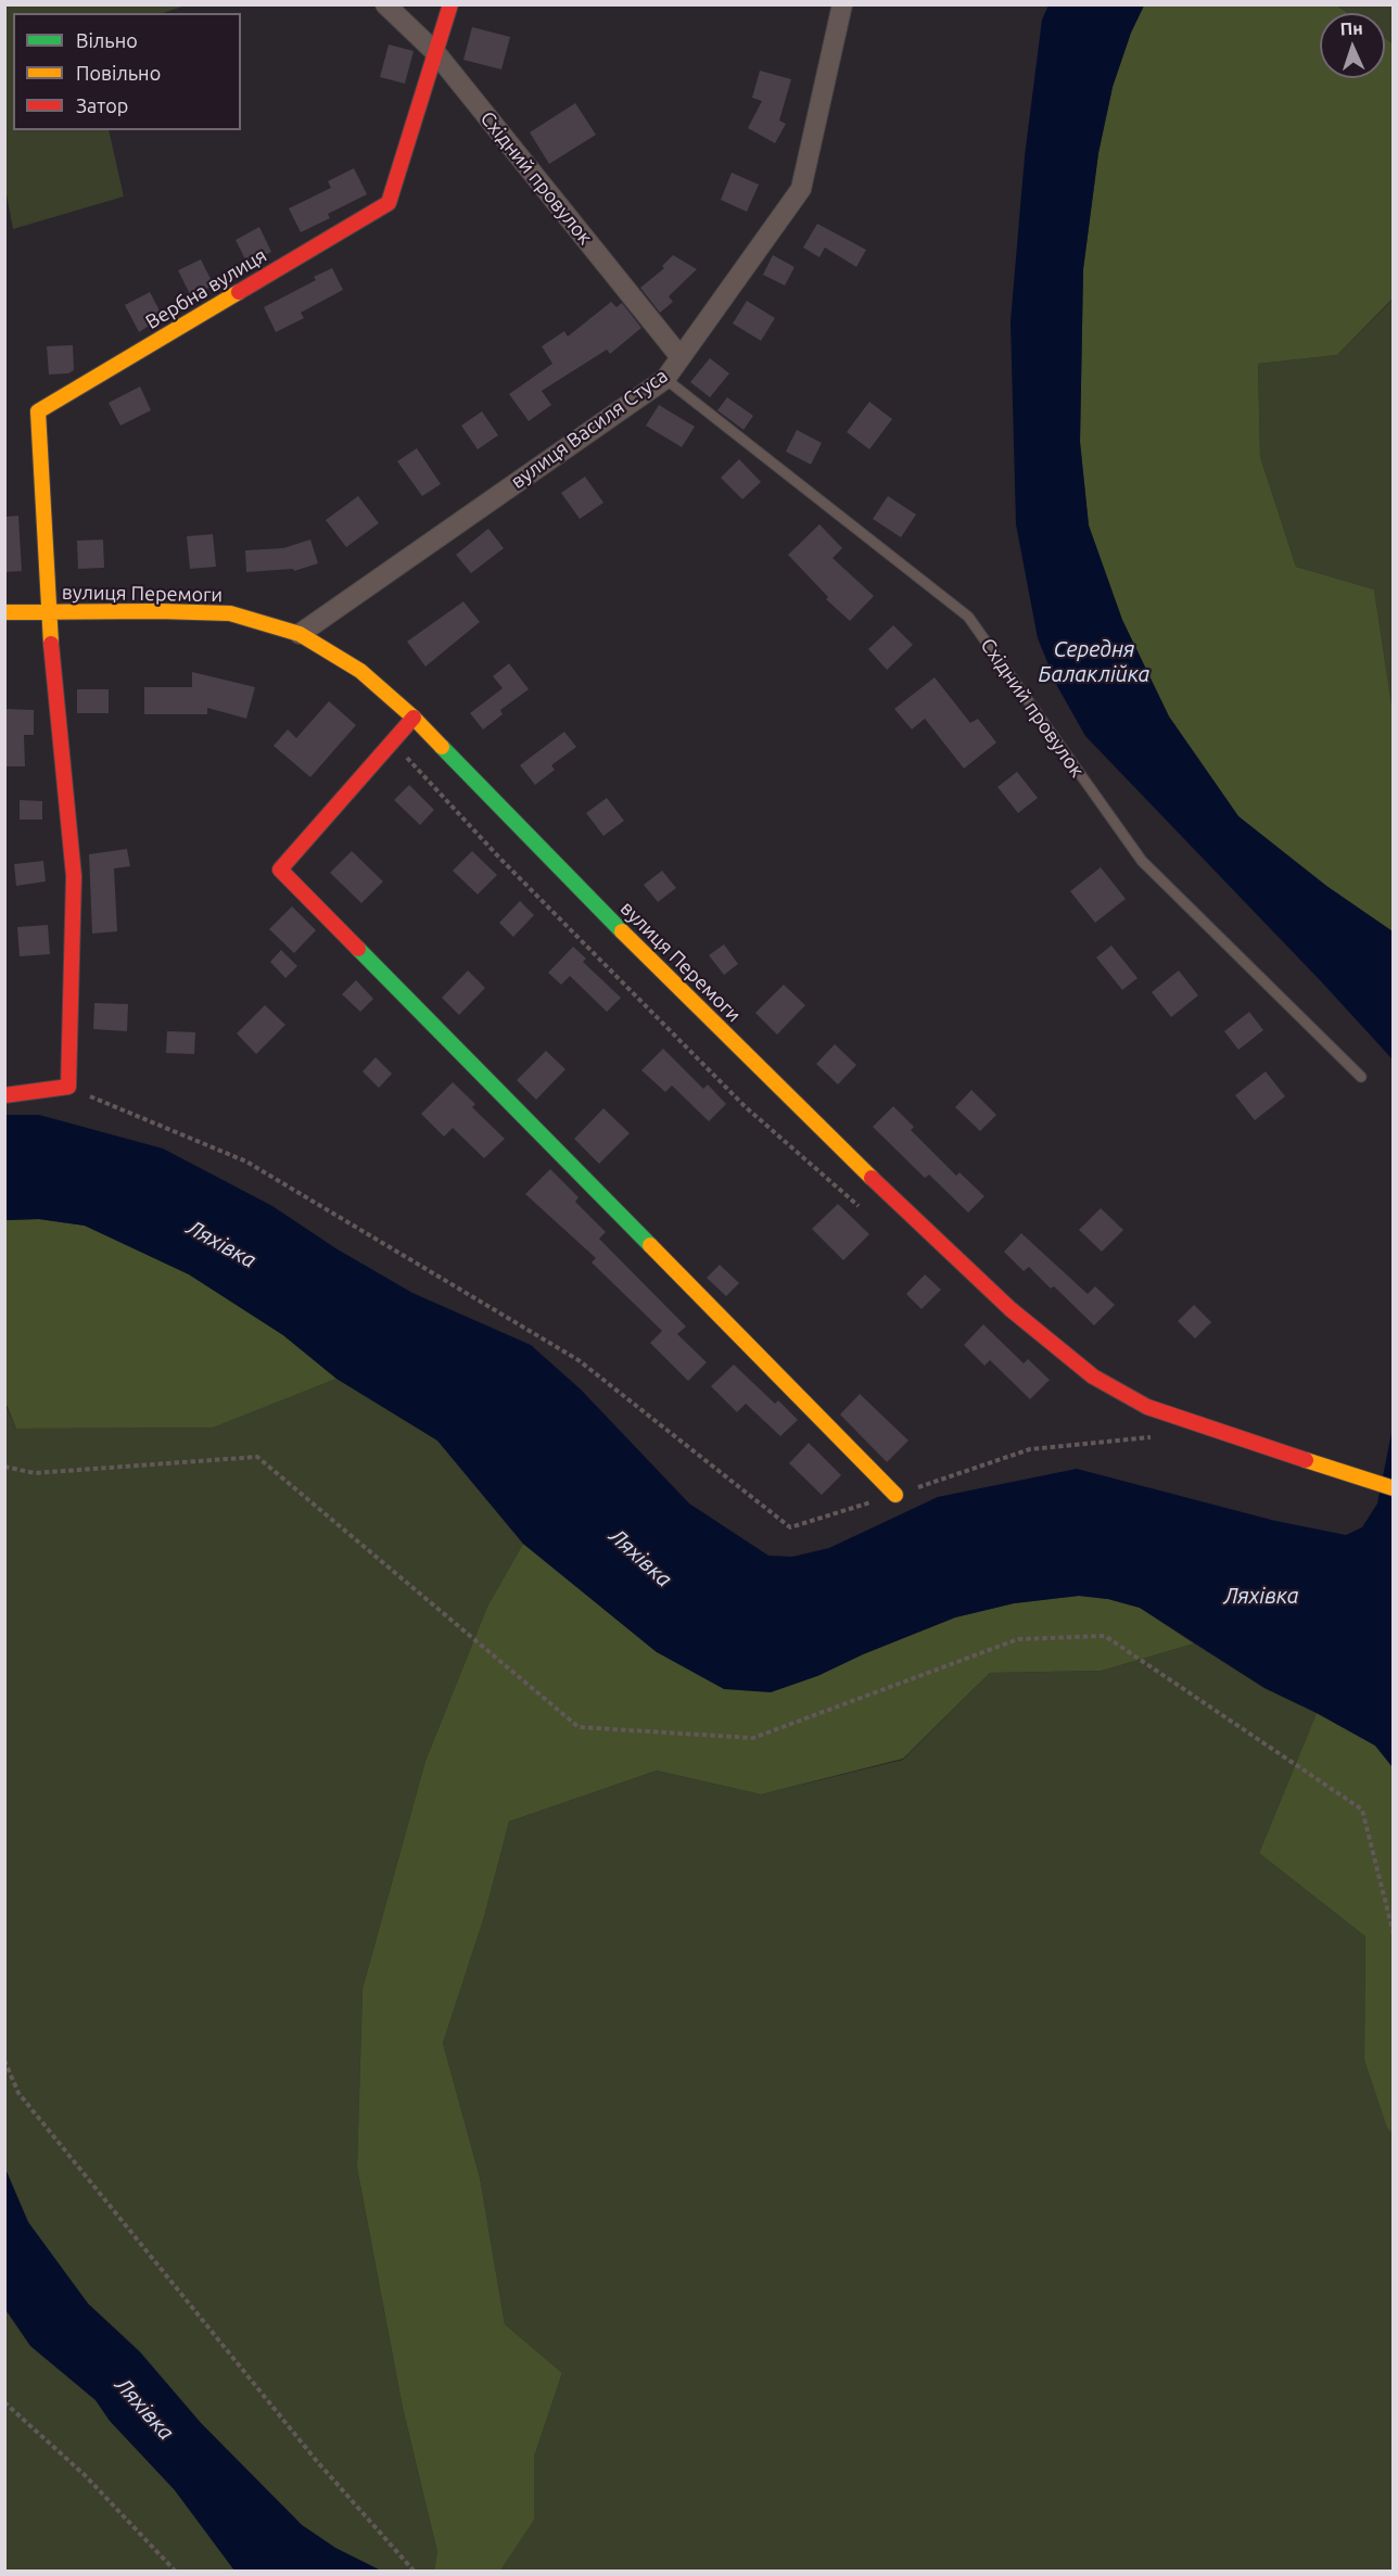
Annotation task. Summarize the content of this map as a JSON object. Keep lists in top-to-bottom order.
{
  "streets": {
    "street": [
      "Східний провулок",
      "Вербна вулиця",
      "вулиця Василя Стуса",
      "вулиця Перемоги"
    ]
  },
  "crossings": [
    ["Східний провулок", "Вербна вулиця"],
    ["Східний провулок", "вулиця Василя Стуса"],
    ["Вербна вулиця", "вулиця Перемоги"],
    ["вулиця Василя Стуса", "вулиця Перемоги"]
  ],
  "water": ["Середня Балаклійка", "Ляхівка"],
  "legend": ["Вільно", "Повільно", "Затор"],
  "north": "top"
}
